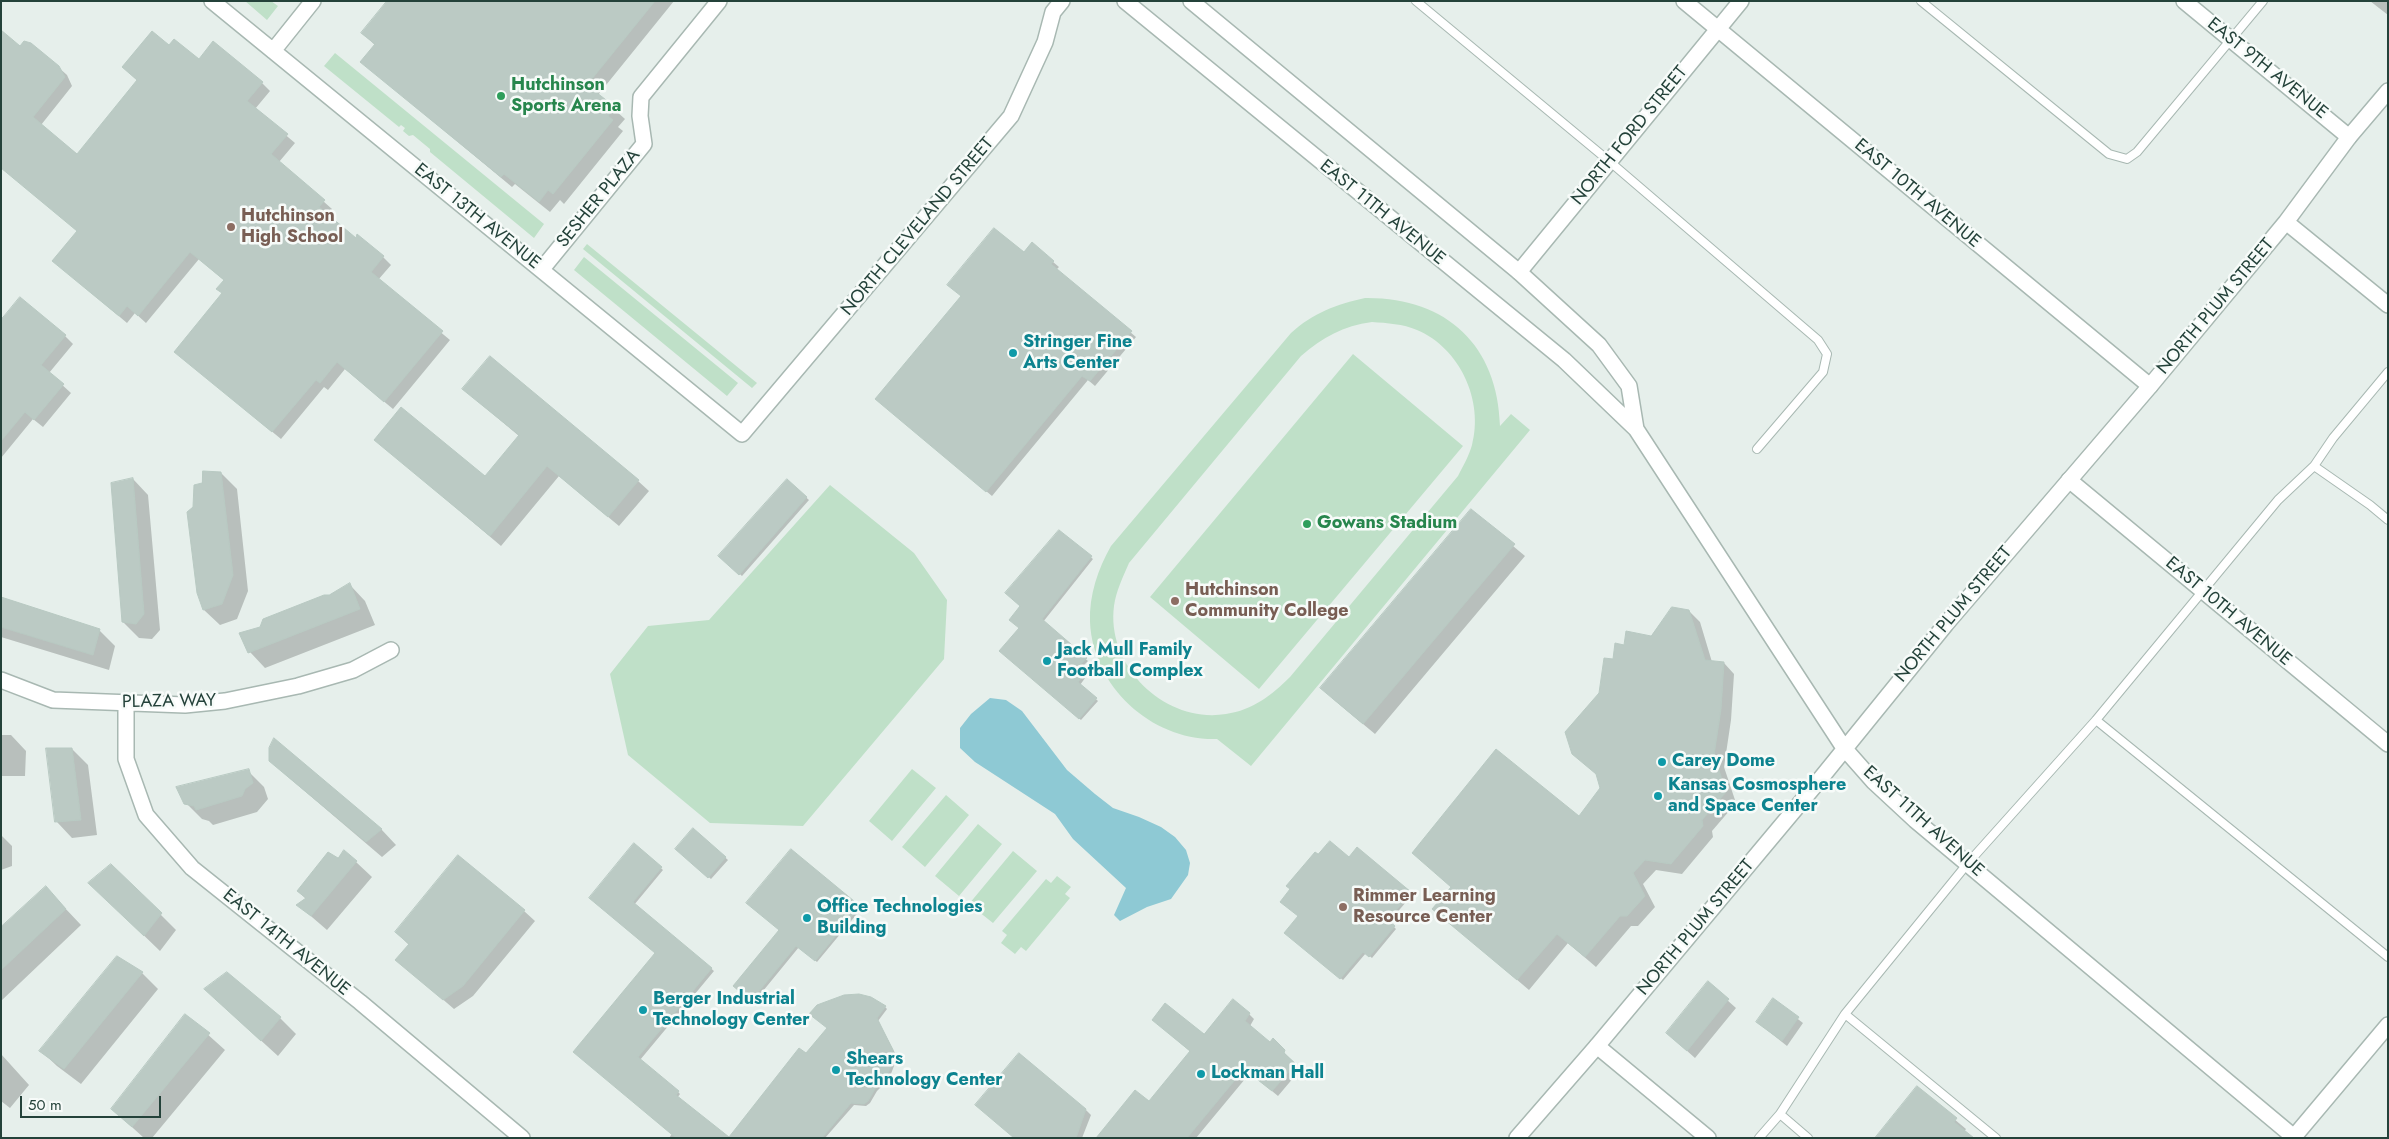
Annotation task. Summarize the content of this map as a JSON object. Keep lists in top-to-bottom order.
{
  "streets": {
    "street": [
      "EAST 9TH AVENUE",
      "NORTH FORD STREET",
      "EAST 10TH AVENUE",
      "SESHER PLAZA",
      "EAST 11TH AVENUE",
      "EAST 13TH AVENUE",
      "NORTH CLEVELAND STREET",
      "NORTH PLUM STREET",
      "PLAZA WAY",
      "EAST 14TH AVENUE"
    ]
  },
  "crossings": [
    ["EAST 9TH AVENUE", "NORTH PLUM STREET"],
    ["NORTH FORD STREET", "EAST 10TH AVENUE"],
    ["NORTH FORD STREET", "EAST 11TH AVENUE"],
    ["EAST 10TH AVENUE", "NORTH PLUM STREET"],
    ["SESHER PLAZA", "EAST 13TH AVENUE"],
    ["EAST 11TH AVENUE", "NORTH PLUM STREET"],
    ["EAST 13TH AVENUE", "NORTH CLEVELAND STREET"],
    ["PLAZA WAY", "EAST 14TH AVENUE"]
  ],
  "places": [
    "Hutchinson Sports Arena",
    "Hutchinson High School",
    "Stringer Fine Arts Center",
    "Gowans Stadium",
    "Hutchinson Community College",
    "Jack Mull Family Football Complex",
    "Carey Dome",
    "Kansas Cosmosphere and Space Center",
    "Rimmer Learning Resource Center",
    "Office Technologies Building",
    "Berger Industrial Technology Center",
    "Shears Technology Center",
    "Lockman Hall"
  ],
  "scale_bar": "50 m"
}
